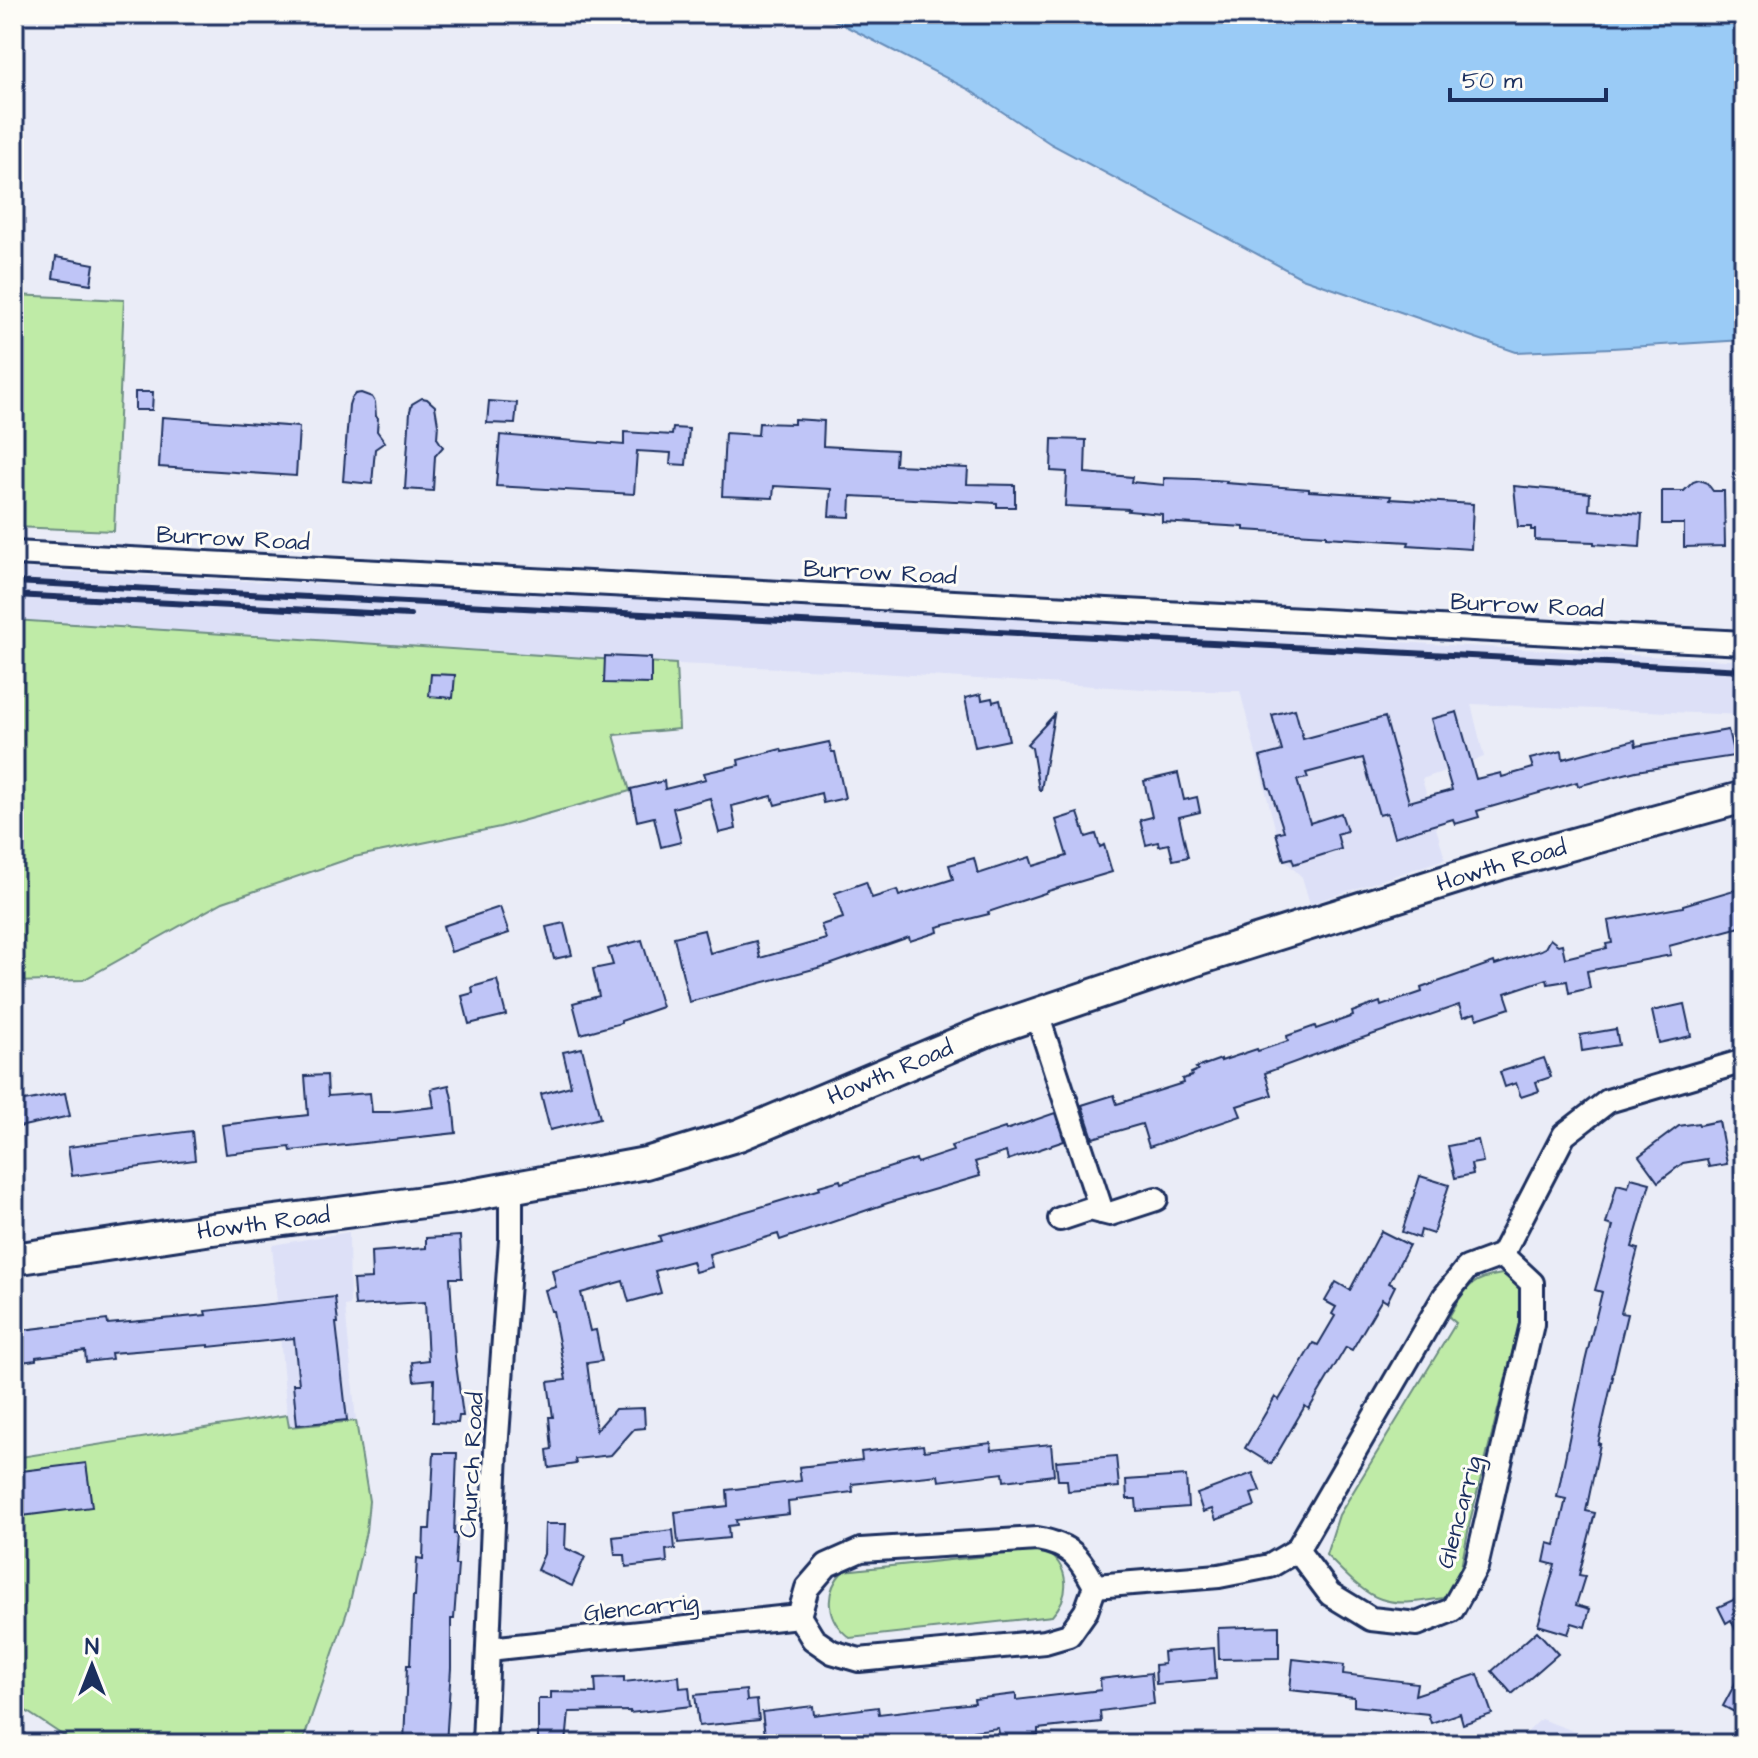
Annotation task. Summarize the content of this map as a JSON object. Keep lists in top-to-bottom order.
{
  "streets": {
    "main road": ["Howth Road"],
    "street": ["Burrow Road", "Church Road", "Glencarrig"]
  },
  "crossings": [
    ["Howth Road", "Church Road"],
    ["Church Road", "Glencarrig"]
  ],
  "scale_bar": "50 m",
  "north": "top"
}
